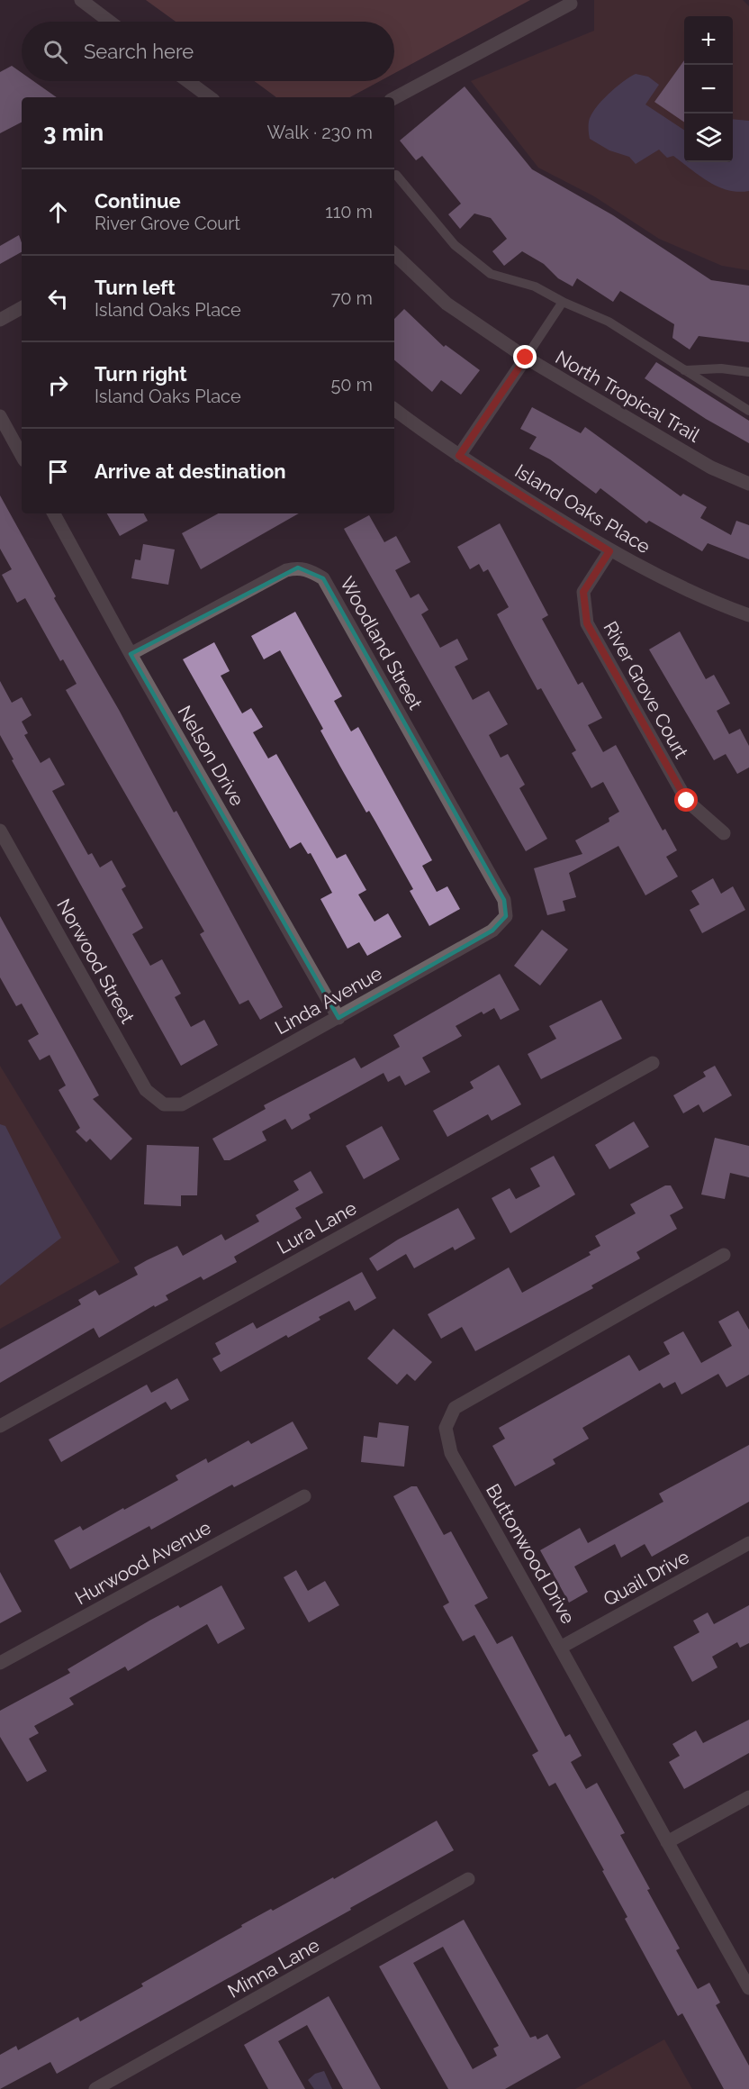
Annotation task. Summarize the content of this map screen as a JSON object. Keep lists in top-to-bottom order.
{
  "streets": {
    "street": [
      "North Tropical Trail",
      "Island Oaks Place",
      "Woodland Street",
      "River Grove Court",
      "Nelson Drive",
      "Norwood Street",
      "Linda Avenue",
      "Lura Lane",
      "Buttonwood Drive",
      "Hurwood Avenue",
      "Quail Drive",
      "Minna Lane"
    ]
  },
  "crossings": [
    ["Island Oaks Place", "River Grove Court"],
    ["Woodland Street", "Nelson Drive"],
    ["Woodland Street", "Linda Avenue"],
    ["Nelson Drive", "Linda Avenue"],
    ["Norwood Street", "Linda Avenue"],
    ["Buttonwood Drive", "Quail Drive"]
  ],
  "page": {
    "map_buttons": ["+", "−"],
    "search": "Search here",
    "heading": ["3 min", "Walk · 230 m"],
    "list": [
      ["Continue", "River Grove Court", "110 m"],
      ["Turn left", "Island Oaks Place", "70 m"],
      ["Turn right", "Island Oaks Place", "50 m"],
      "Arrive at destination"
    ]
  }
}
